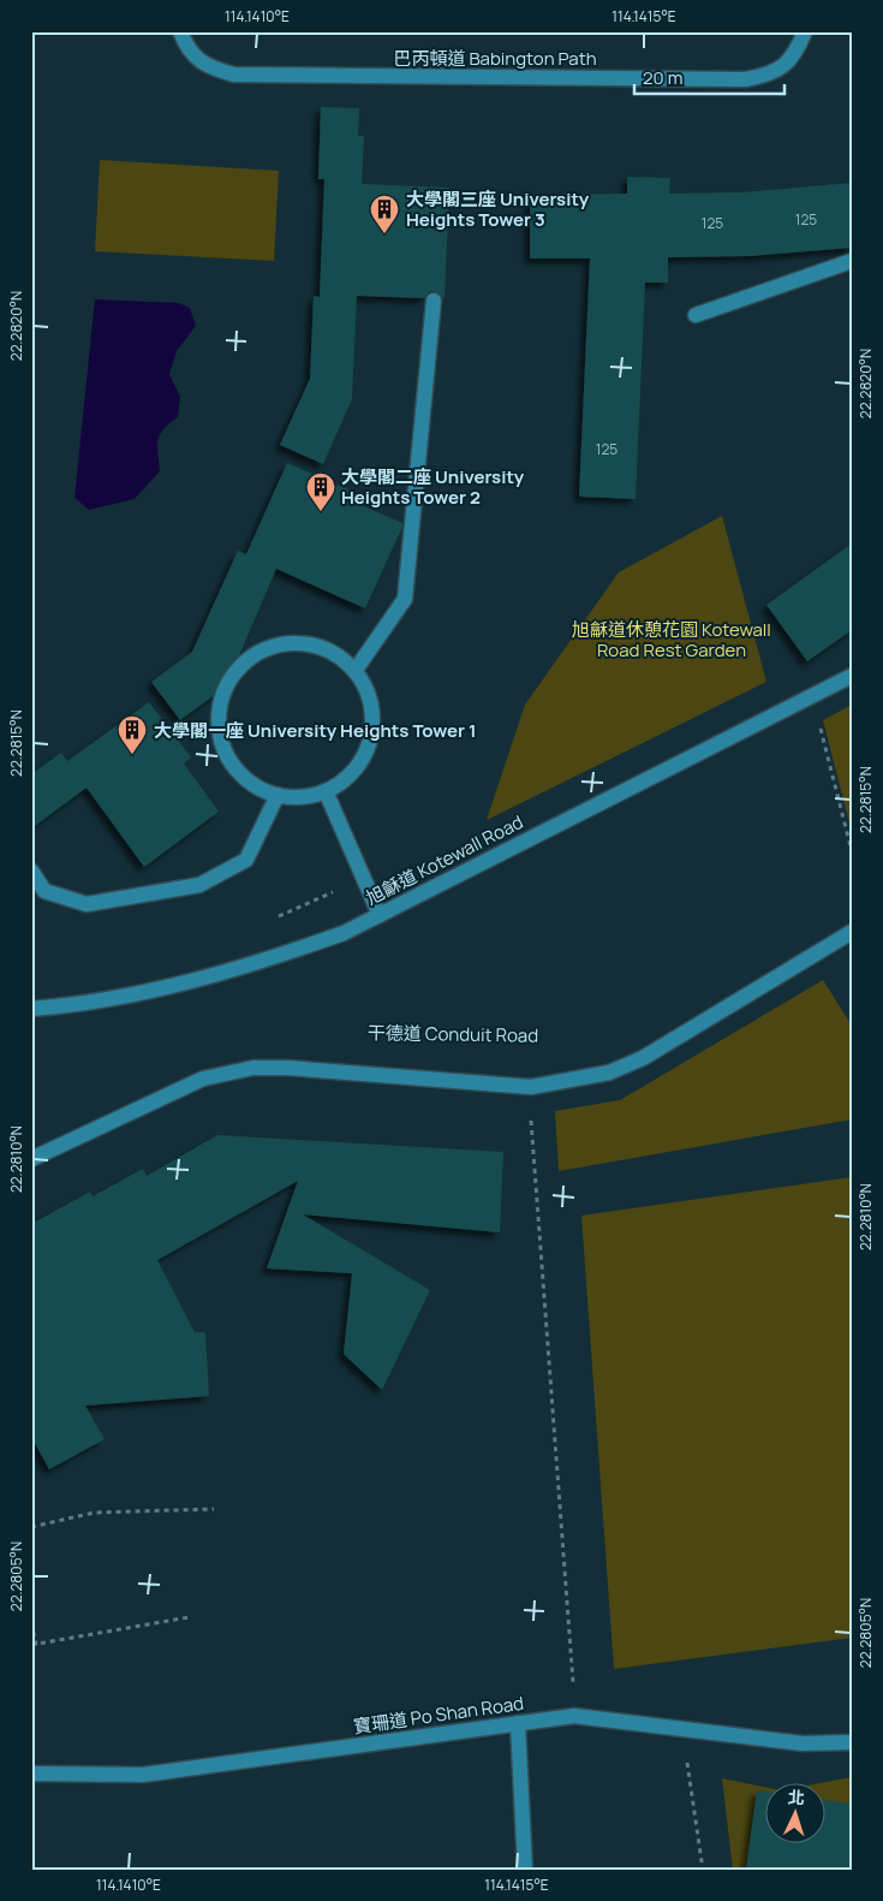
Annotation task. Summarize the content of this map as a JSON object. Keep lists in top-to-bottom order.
{
  "streets": {
    "street": ["巴丙頓道 Babington Path", "旭龢道 Kotewall Road", "寶珊道 Po Shan Road"]
  },
  "parks": ["旭龢道休憩花園 Kotewall Road Rest Garden"],
  "places": {
    "building": ["大學閣三座 University Heights Tower 3", "大學閣二座 University Heights Tower 2", "大學閣一座 University Heights Tower 1"]
  },
  "house_numbers": ["125", "125", "125"],
  "scale_bar": "20 m",
  "north": "top",
  "coordinates": [
    "114.1410°E",
    "114.1415°E",
    "22.2820°N",
    "22.2815°N",
    "22.2810°N",
    "22.2805°N"
  ]
}
